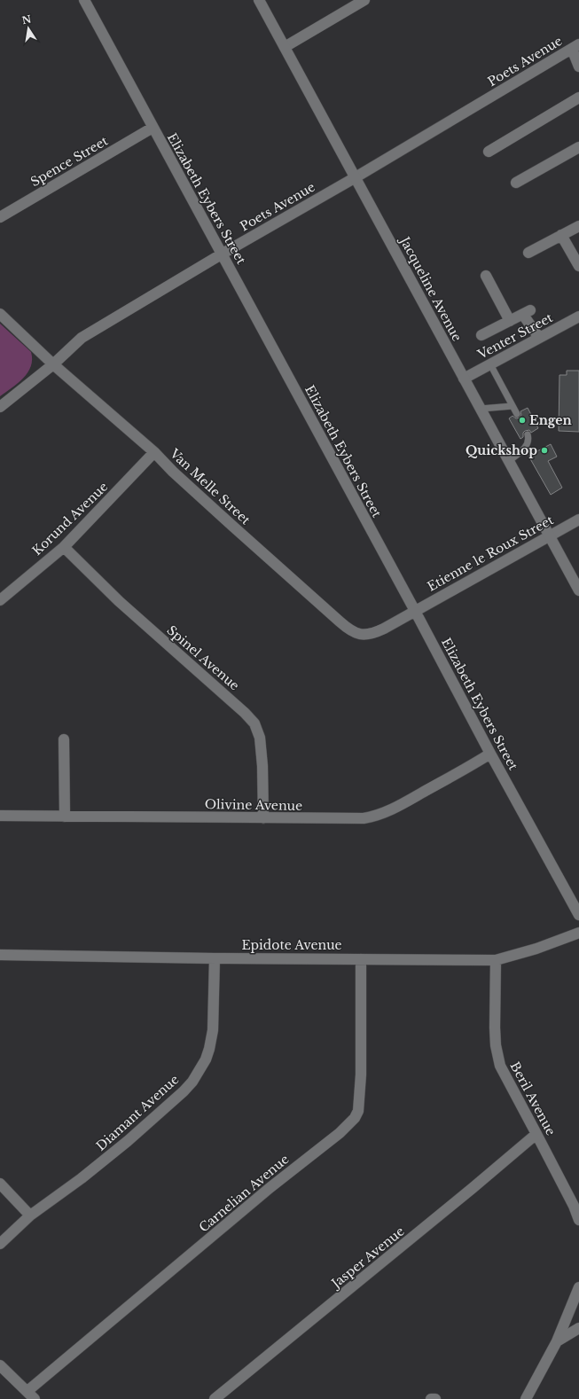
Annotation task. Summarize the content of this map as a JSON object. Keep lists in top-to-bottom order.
{
  "streets": {
    "street": [
      "Poets Avenue",
      "Spence Street",
      "Elizabeth Eybers Street",
      "Jacqueline Avenue",
      "Venter Street",
      "Van Melle Street",
      "Korund Avenue",
      "Etienne le Roux Street",
      "Spinel Avenue",
      "Olivine Avenue",
      "Epidote Avenue",
      "Beril Avenue",
      "Diamant Avenue",
      "Carnelian Avenue",
      "Jasper Avenue"
    ]
  },
  "crossings": [
    ["Poets Avenue", "Elizabeth Eybers Street"],
    ["Poets Avenue", "Jacqueline Avenue"],
    ["Poets Avenue", "Van Melle Street"],
    ["Spence Street", "Elizabeth Eybers Street"],
    ["Elizabeth Eybers Street", "Van Melle Street"],
    ["Elizabeth Eybers Street", "Etienne le Roux Street"],
    ["Elizabeth Eybers Street", "Olivine Avenue"],
    ["Jacqueline Avenue", "Venter Street"],
    ["Jacqueline Avenue", "Etienne le Roux Street"],
    ["Van Melle Street", "Korund Avenue"],
    ["Van Melle Street", "Etienne le Roux Street"],
    ["Korund Avenue", "Spinel Avenue"],
    ["Spinel Avenue", "Olivine Avenue"],
    ["Epidote Avenue", "Beril Avenue"],
    ["Epidote Avenue", "Diamant Avenue"],
    ["Epidote Avenue", "Carnelian Avenue"],
    ["Beril Avenue", "Jasper Avenue"]
  ],
  "places": ["Engen", "Quickshop"],
  "north": "top"
}
